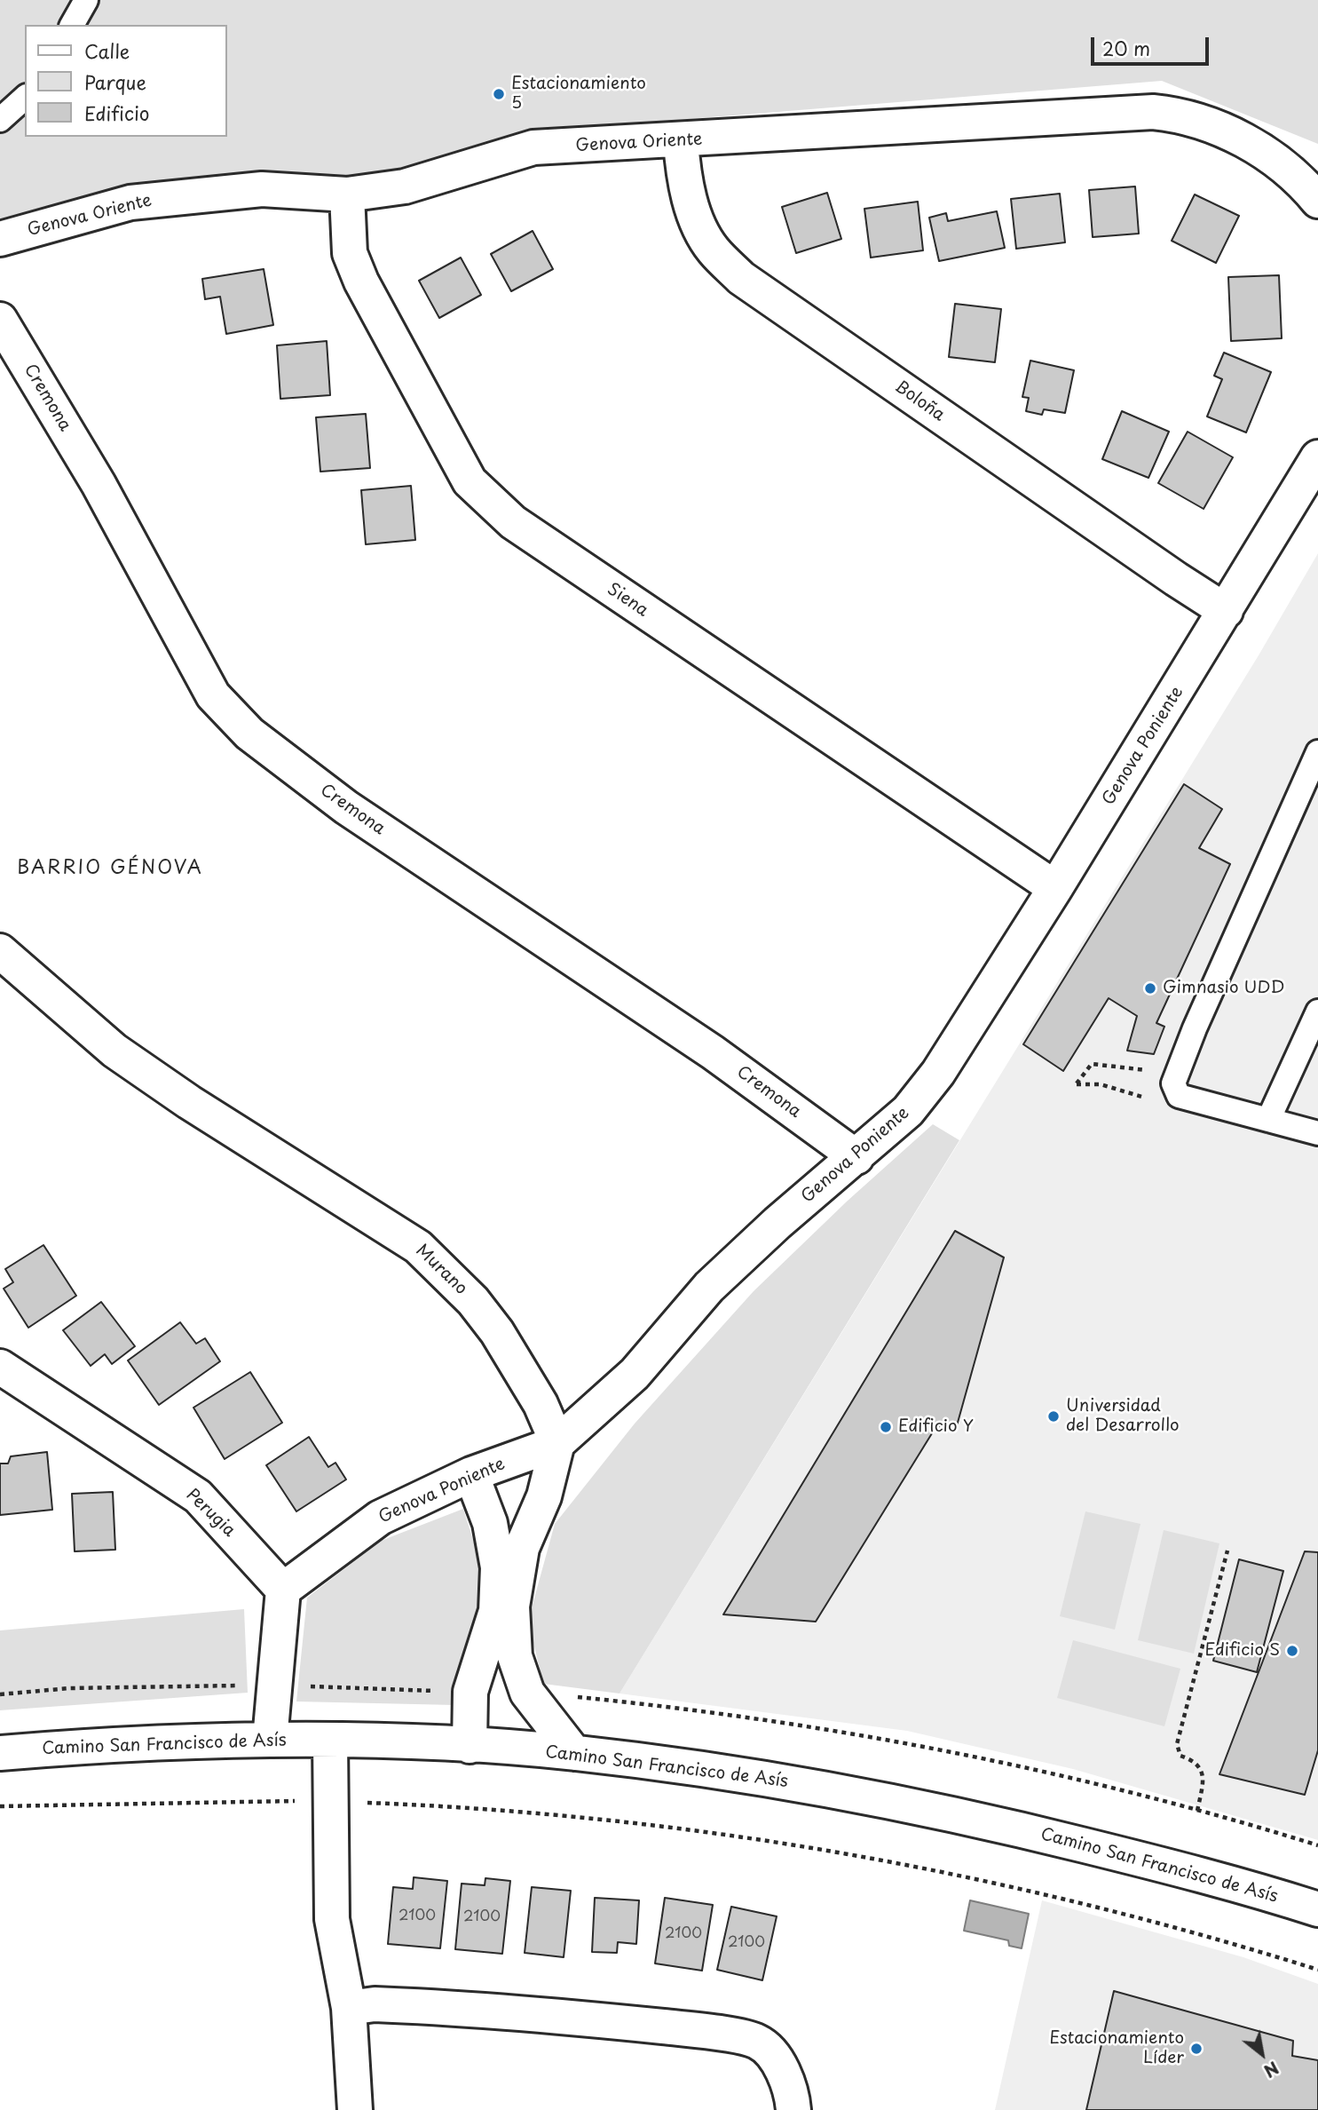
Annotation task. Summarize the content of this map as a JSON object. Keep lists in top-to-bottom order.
{
  "streets": {
    "street": [
      "Genova Oriente",
      "Cremona",
      "Boloña",
      "Siena",
      "Genova Poniente",
      "Murano",
      "Perugia",
      "Camino San Francisco de Asís"
    ]
  },
  "crossings": [
    ["Genova Oriente", "Boloña"],
    ["Genova Oriente", "Siena"],
    ["Cremona", "Genova Poniente"],
    ["Boloña", "Genova Poniente"],
    ["Siena", "Genova Poniente"],
    ["Genova Poniente", "Murano"],
    ["Genova Poniente", "Perugia"]
  ],
  "districts": ["BARRIO GÉNOVA"],
  "places": [
    "Estacionamiento 5",
    "Gimnasio UDD",
    "Universidad del Desarrollo",
    "Edificio Y",
    "Edificio S",
    "Estacionamiento Líder"
  ],
  "house_numbers": [
    "2100",
    "2100",
    "2100",
    "2100"
  ],
  "legend": ["Calle", "Parque", "Edificio"],
  "scale_bar": "20 m",
  "north": "bottom right"
}
